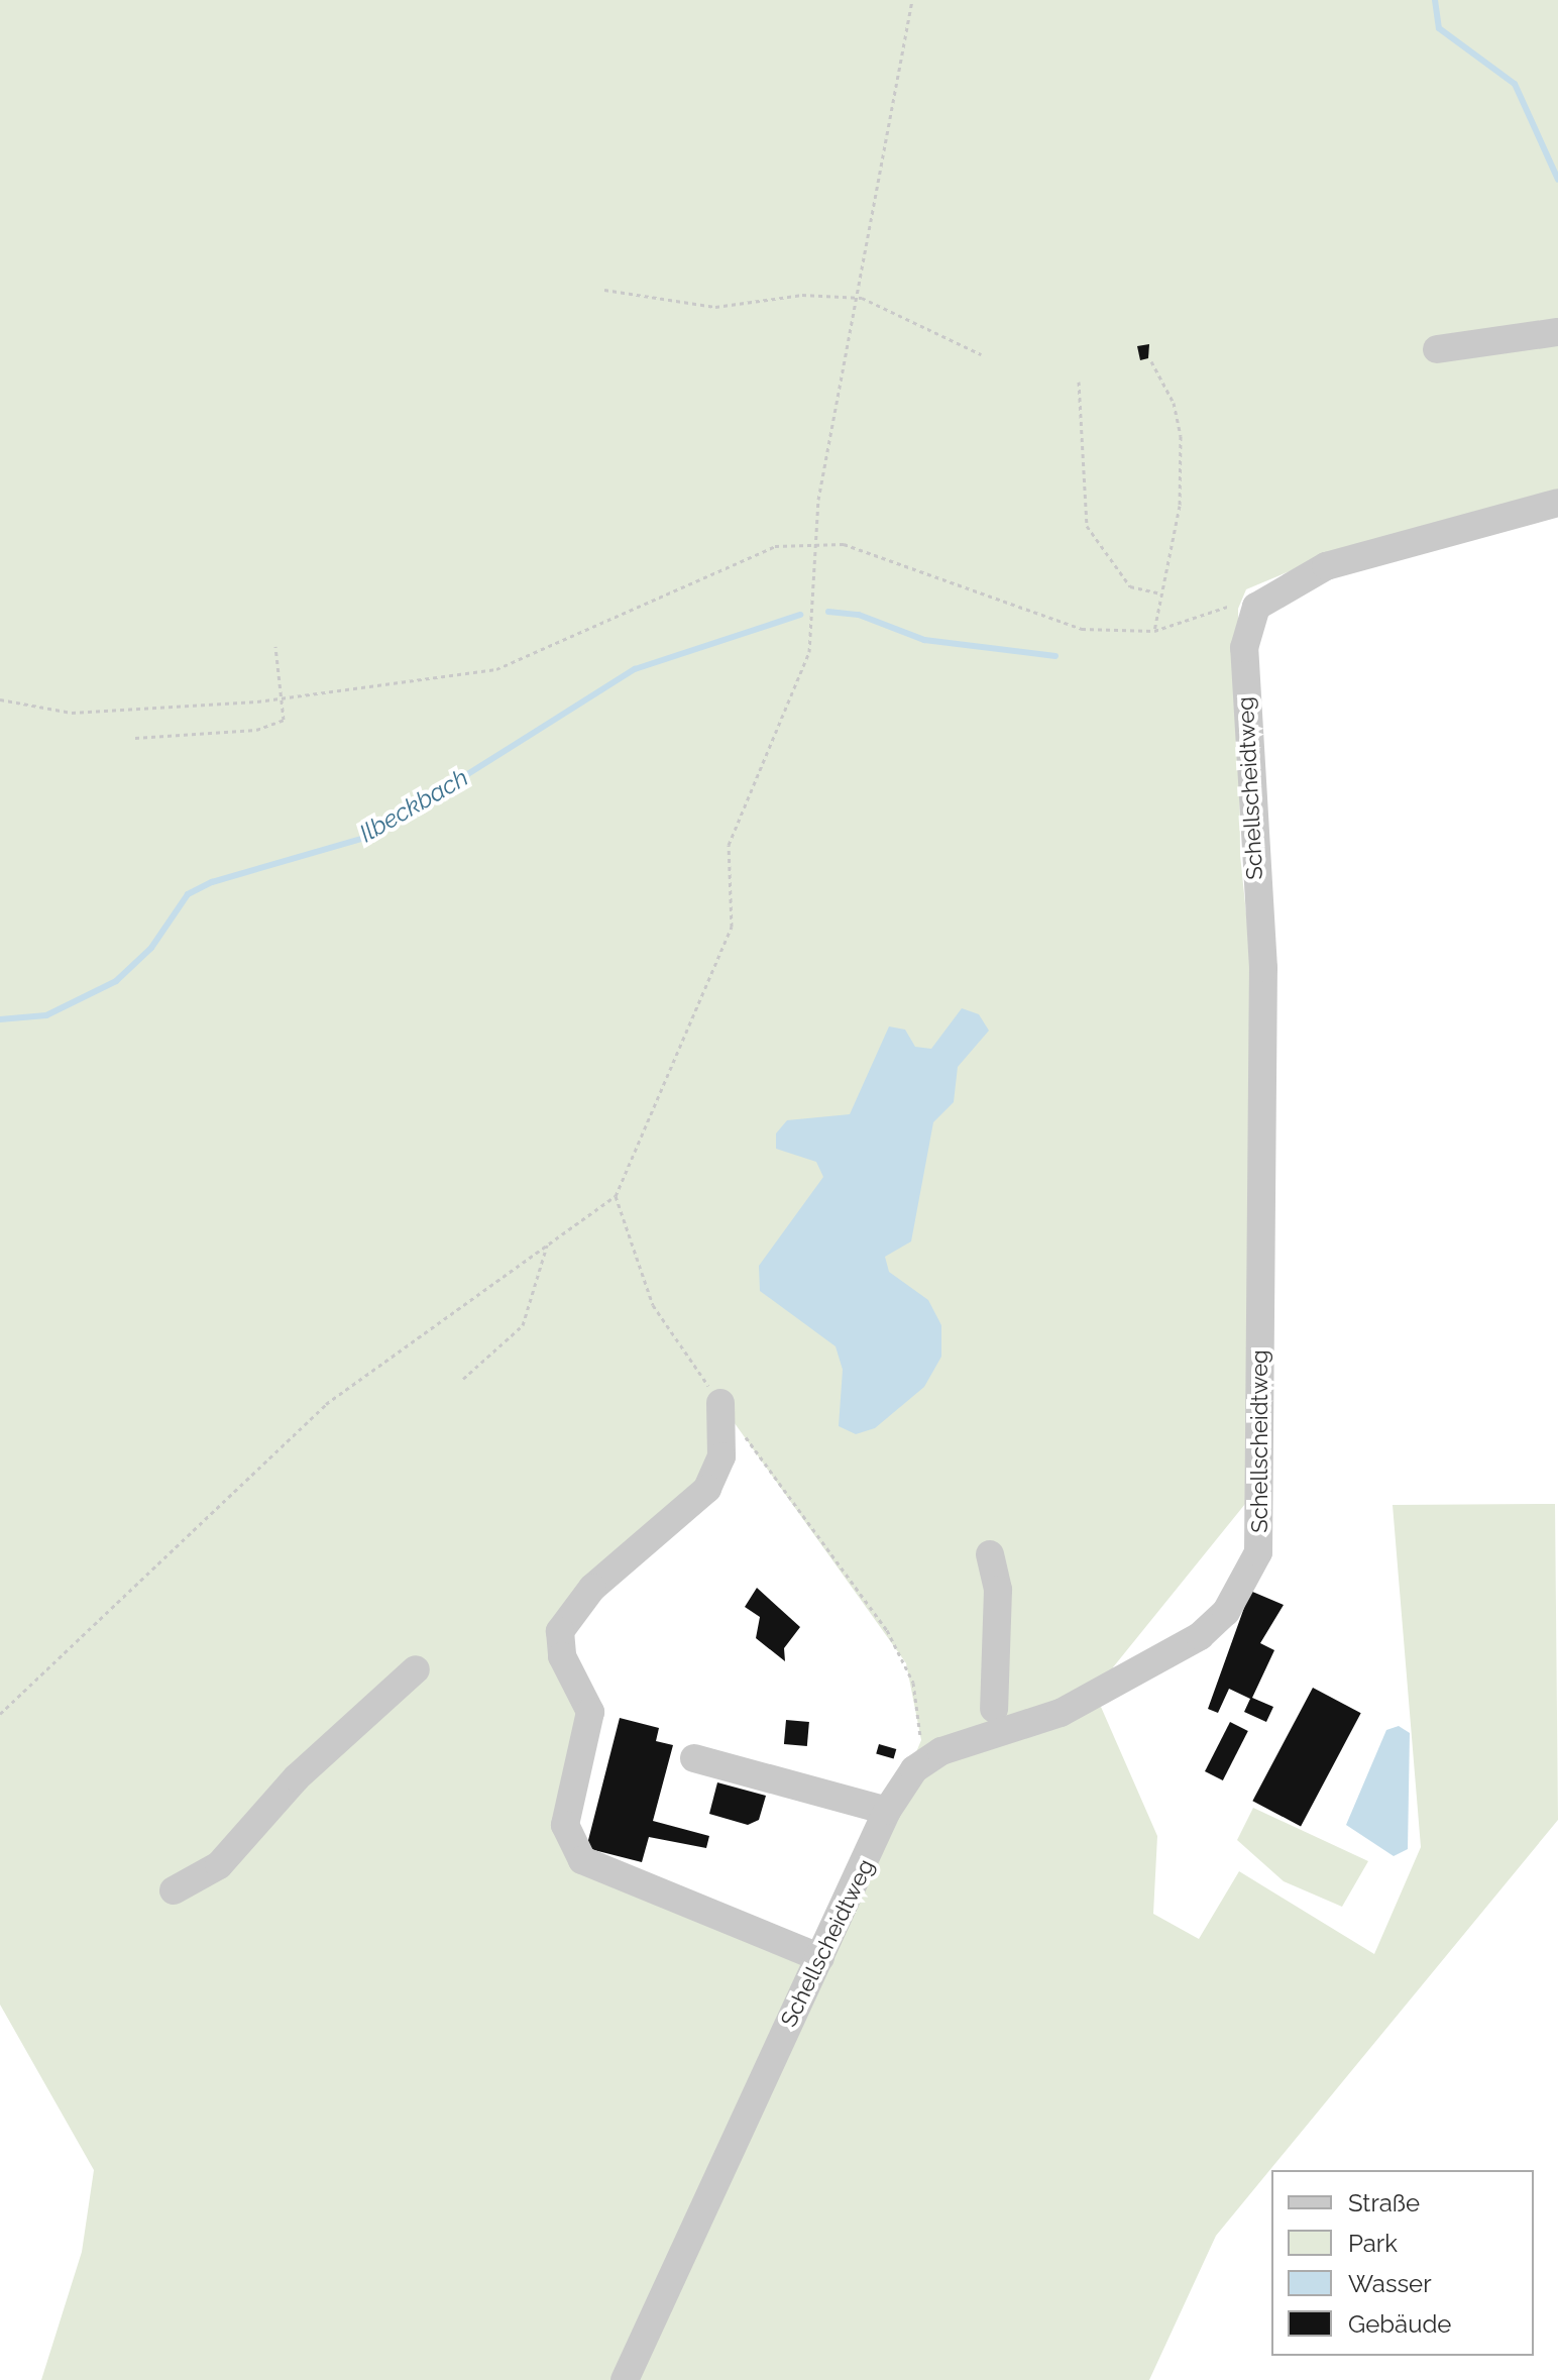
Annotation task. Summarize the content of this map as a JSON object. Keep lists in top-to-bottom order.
{
  "streets": {
    "street": ["Schellscheidtweg"]
  },
  "water": ["Ilbeckbach"],
  "legend": [
    "Straße",
    "Park",
    "Wasser",
    "Gebäude"
  ]
}
